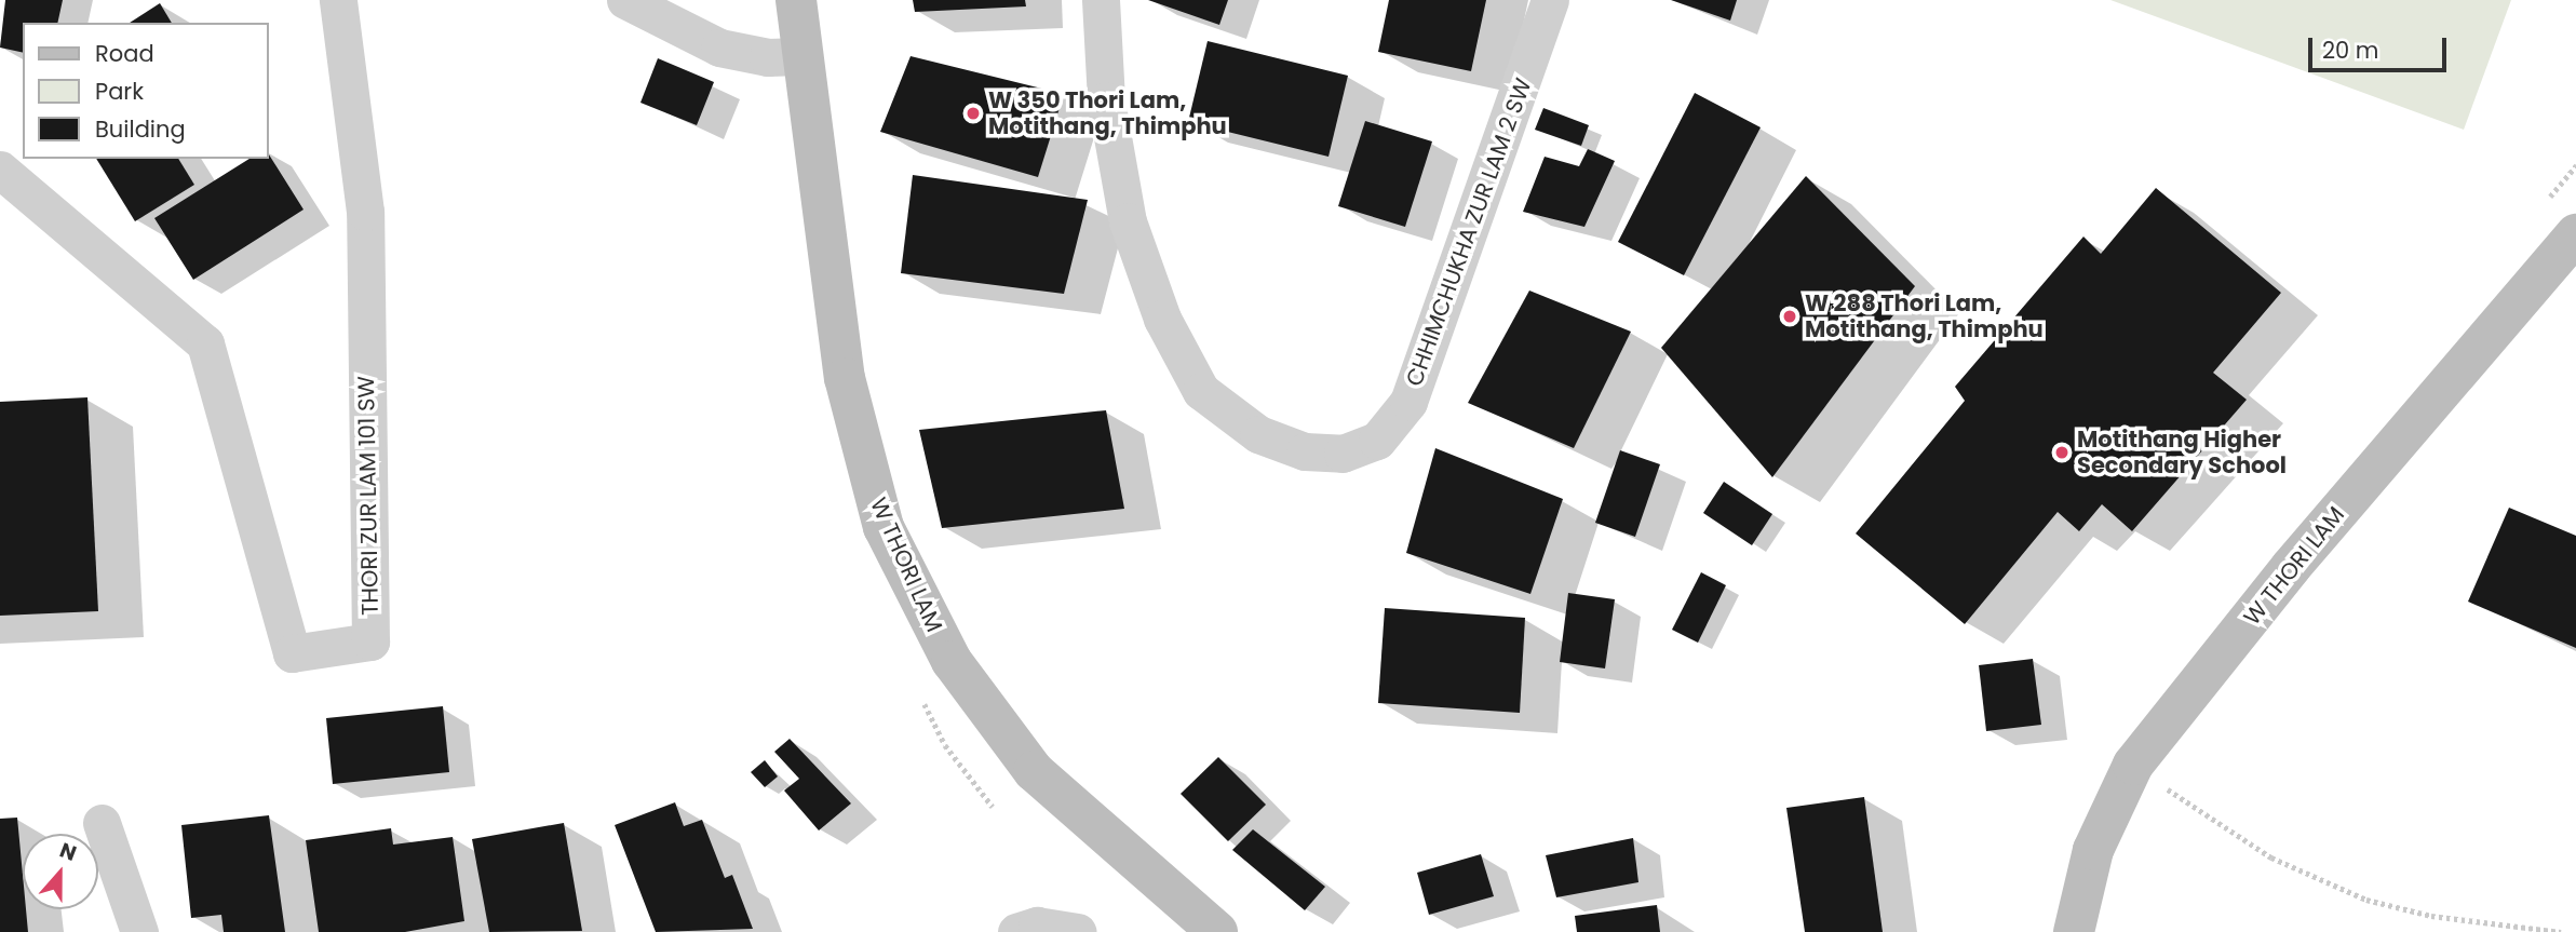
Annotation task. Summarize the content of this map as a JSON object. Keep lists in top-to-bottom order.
{
  "streets": {
    "main road": ["W THORI LAM"],
    "street": ["CHHIMCHUKHA ZUR LAM 2 SW", "THORI ZUR LAM 101 SW"]
  },
  "places": ["W 350 Thori Lam, Motithang, Thimphu", "W 288 Thori Lam, Motithang, Thimphu", "Motithang Higher Secondary School"],
  "legend": ["Road", "Park", "Building"],
  "scale_bar": "20 m",
  "north": "top"
}
